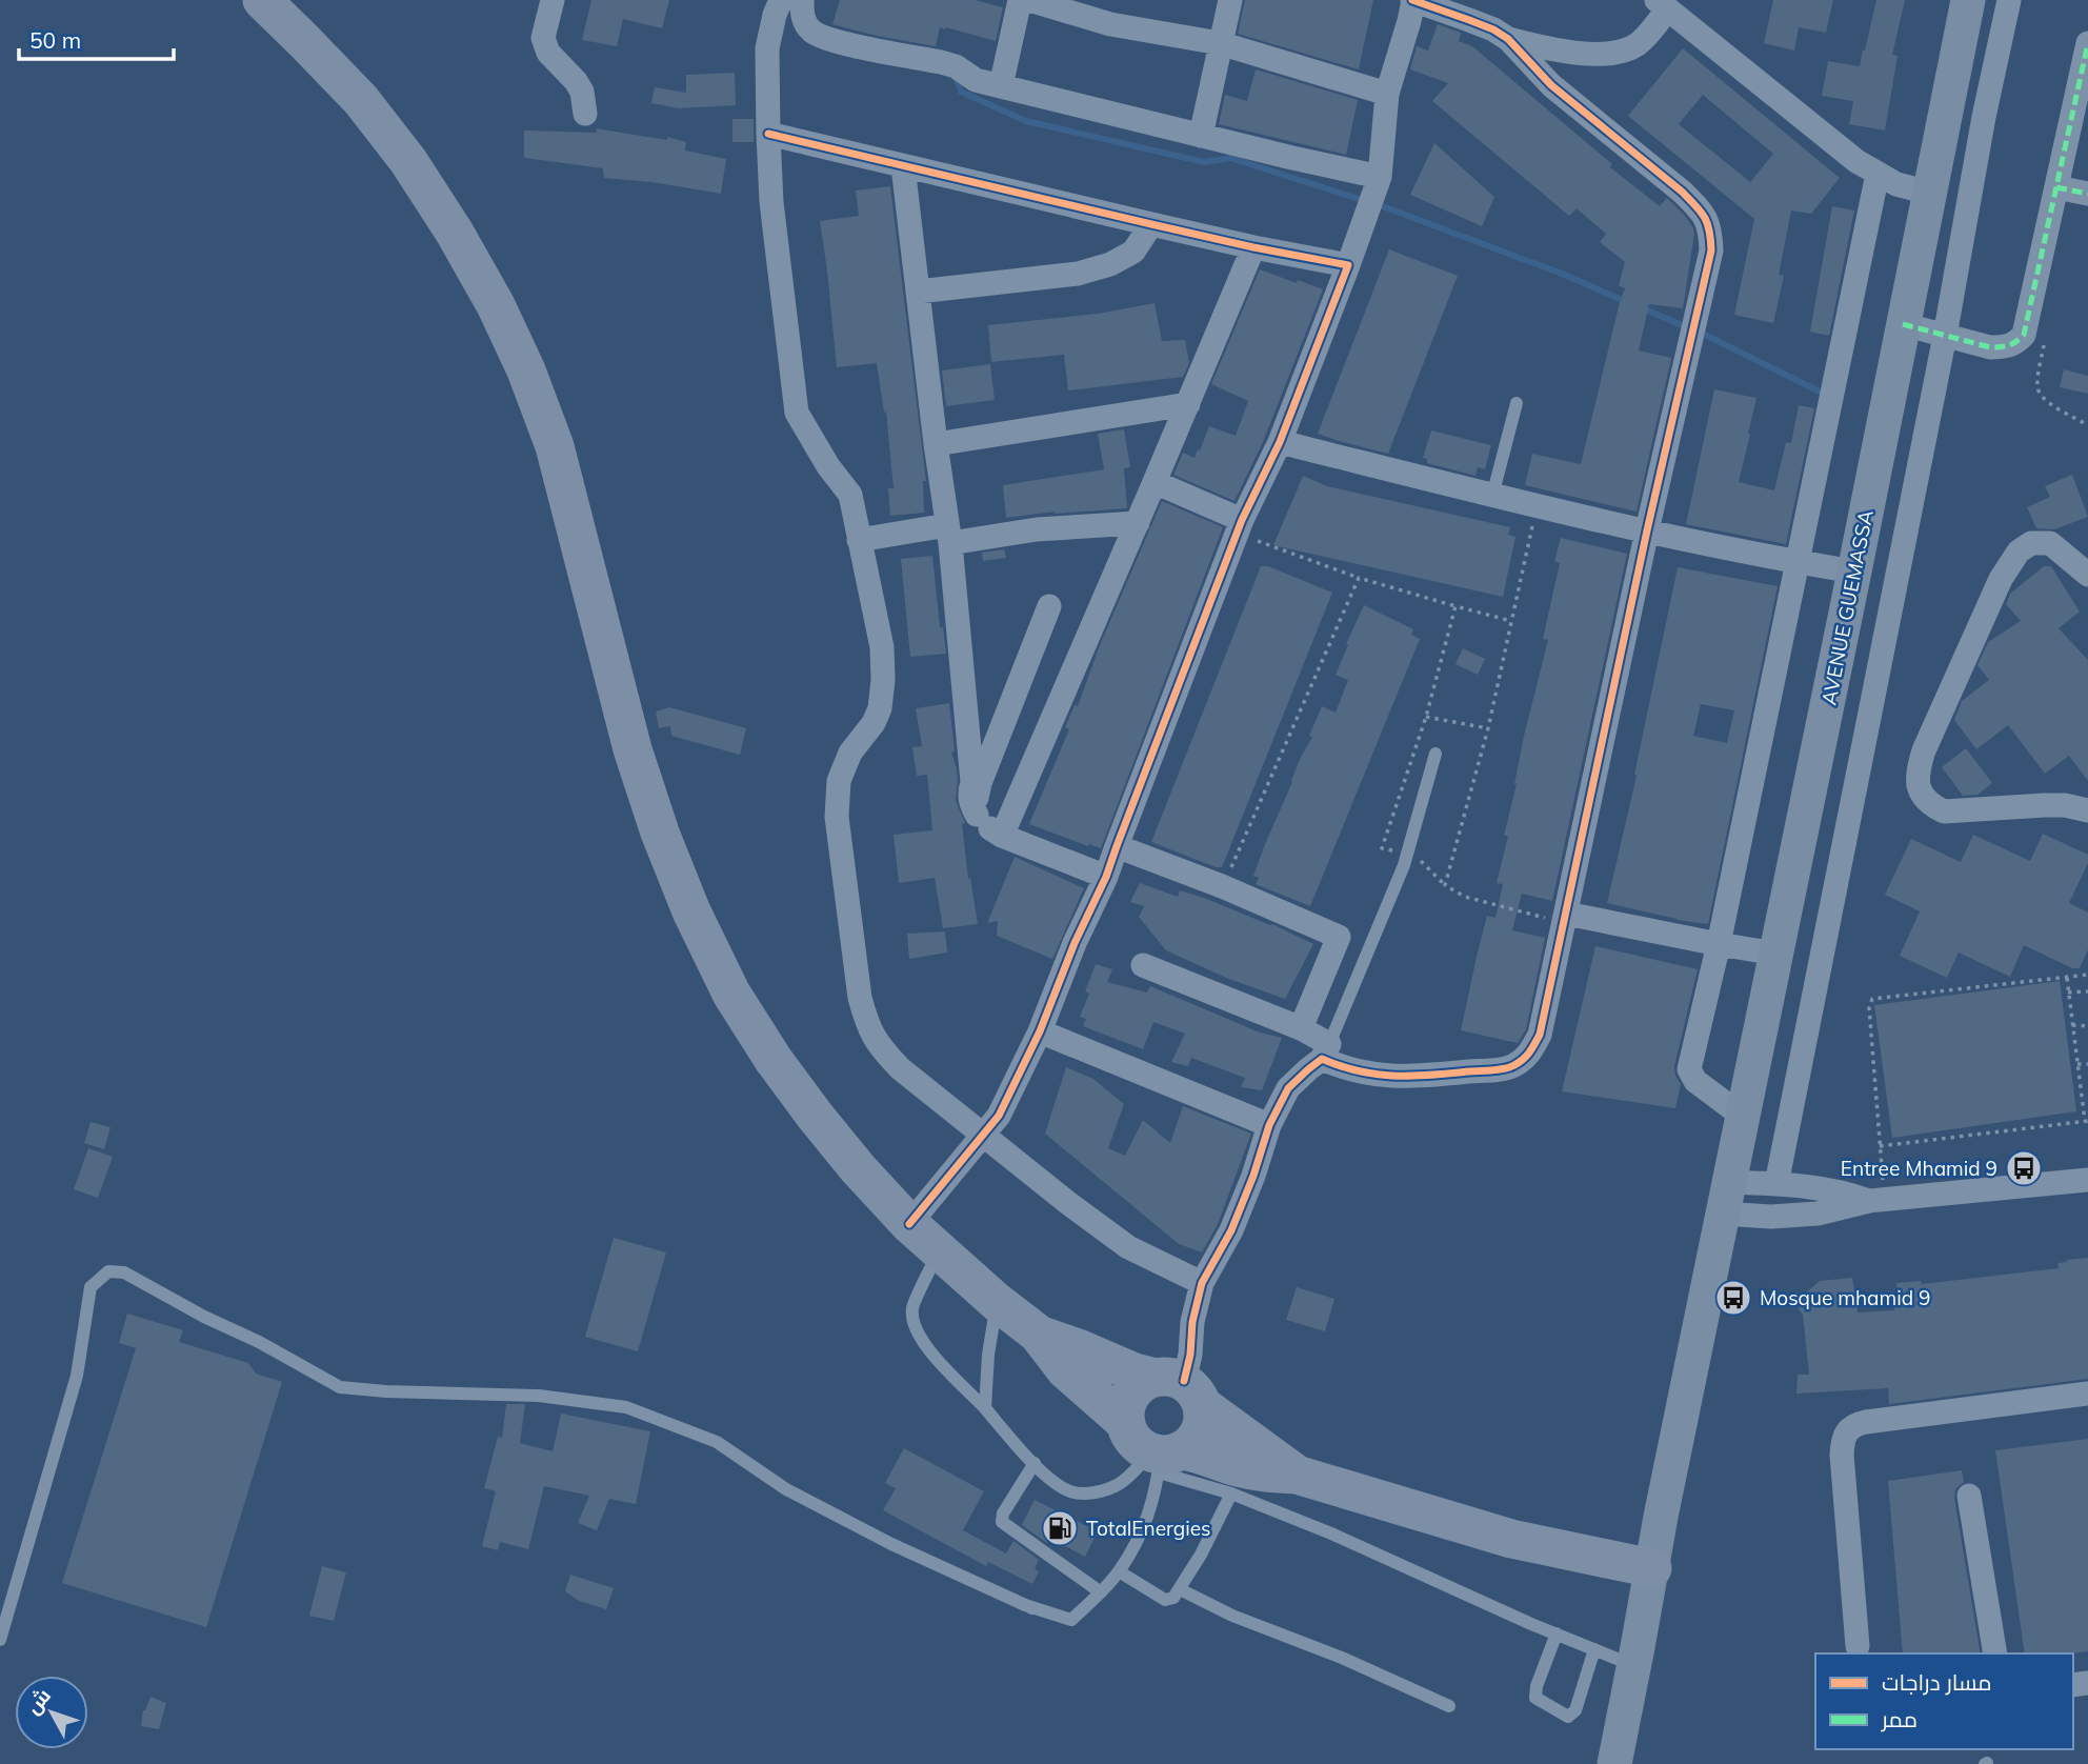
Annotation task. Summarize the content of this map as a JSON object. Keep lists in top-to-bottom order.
{
  "streets": {
    "main road": ["AVENUE GUEMASSA"]
  },
  "places": {
    "bus stop": ["Entree Mhamid 9", "Mosque mhamid 9"],
    "fuel station": ["TotalEnergies"]
  },
  "legend": ["مسار دراجات", "ممر"],
  "scale_bar": "50 m",
  "north": "top left"
}
